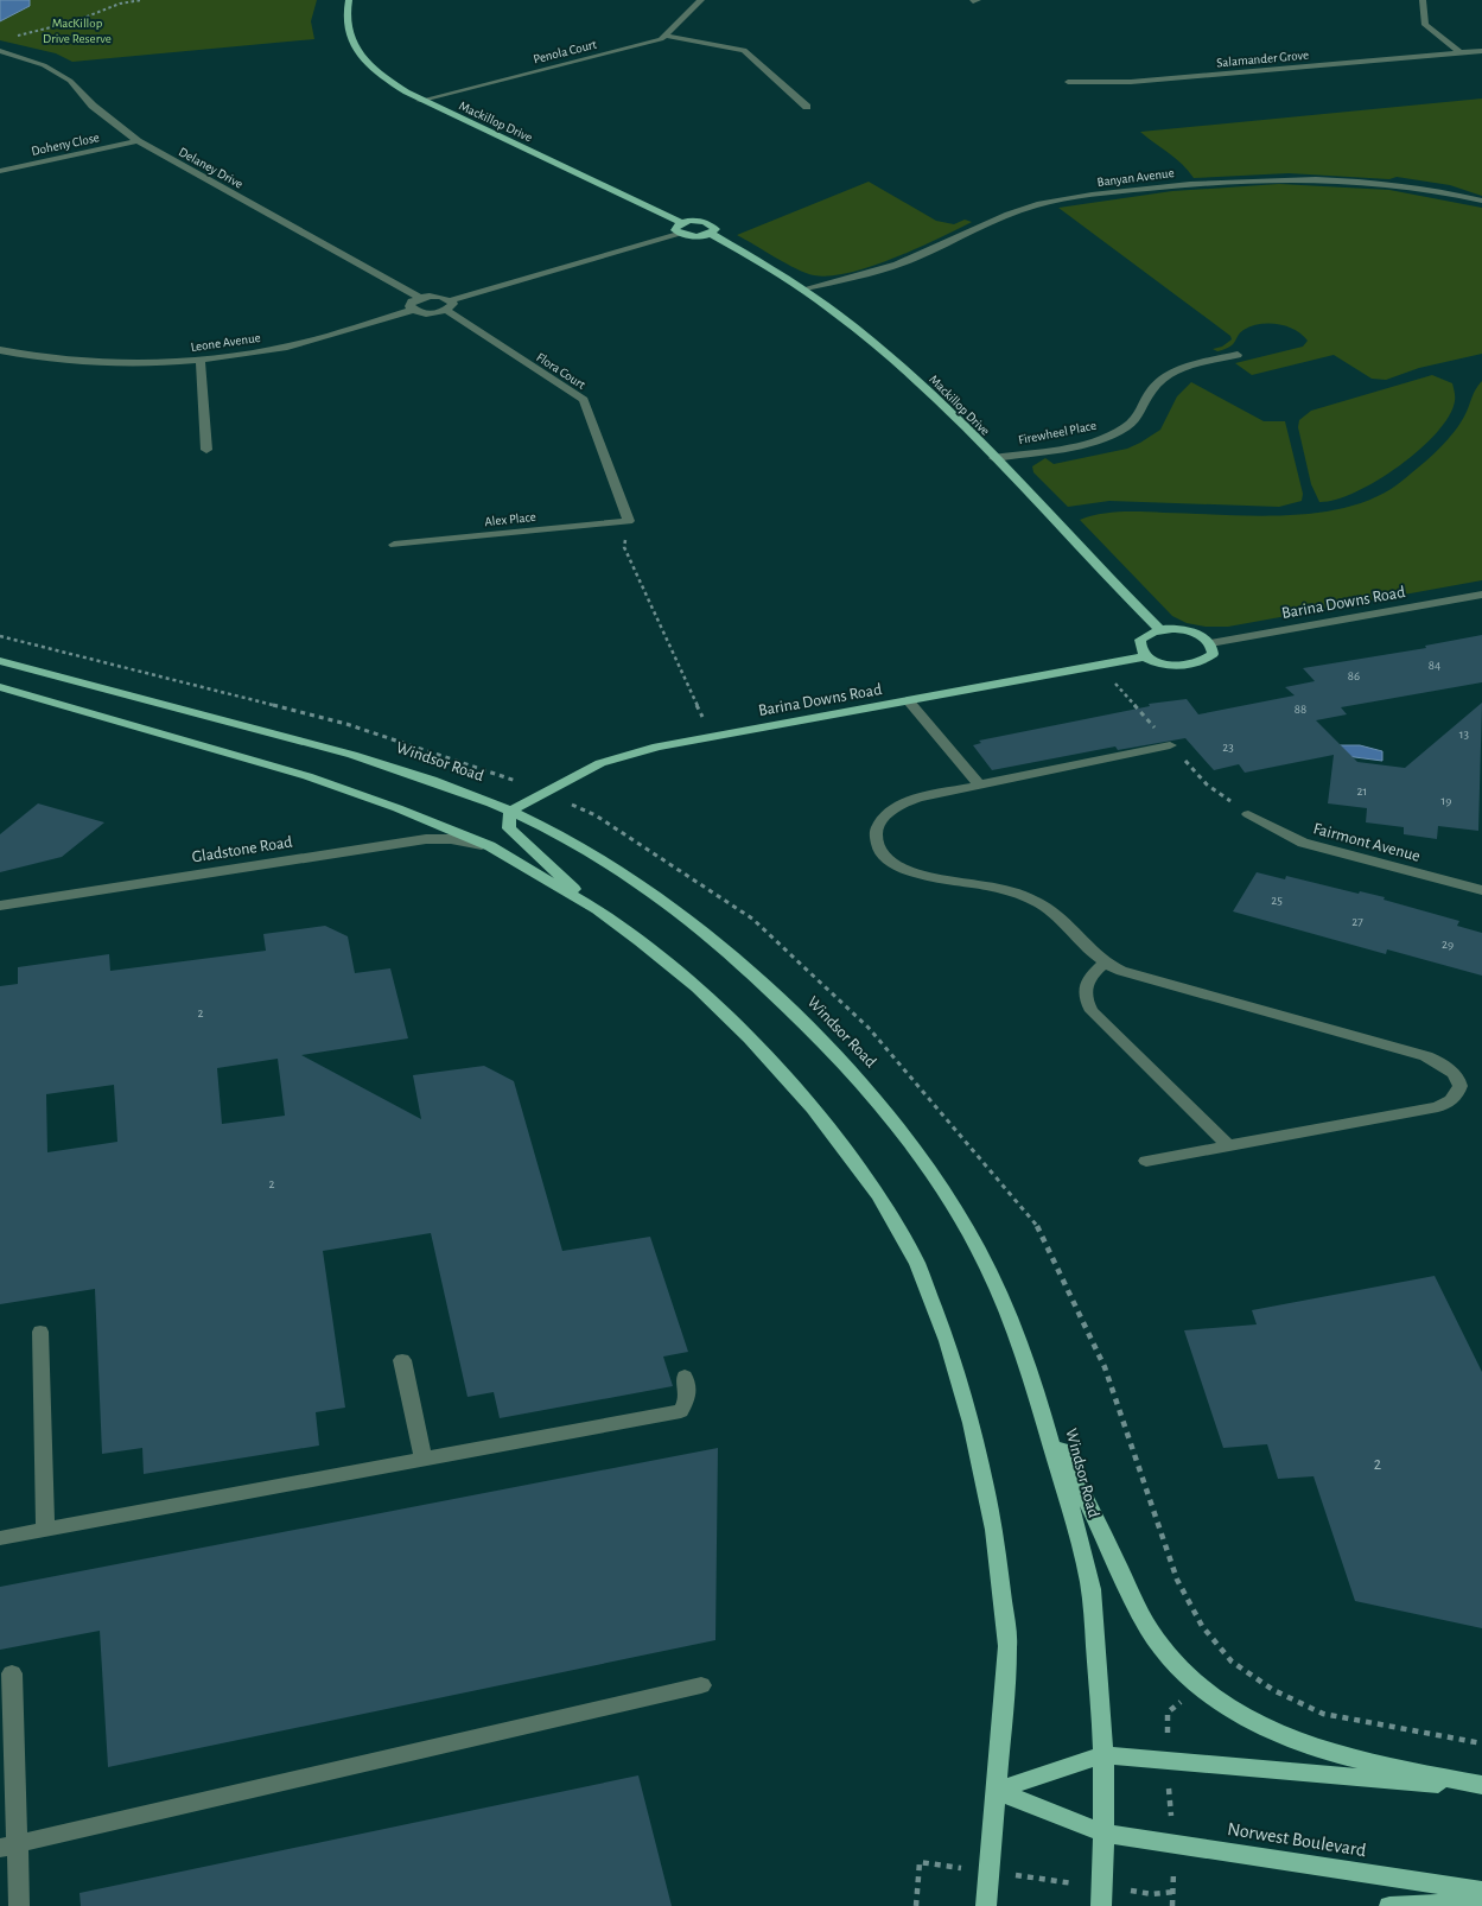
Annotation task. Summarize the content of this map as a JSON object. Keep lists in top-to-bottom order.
{
  "streets": {
    "main road": [
      "Mackillop Drive",
      "Barina Downs Road",
      "Windsor Road",
      "Norwest Boulevard"
    ],
    "street": [
      "Penola Court",
      "Salamander Grove",
      "Doheny Close",
      "Delaney Drive",
      "Banyan Avenue",
      "Leone Avenue",
      "Flora Court",
      "Firewheel Place",
      "Alex Place",
      "Fairmont Avenue",
      "Gladstone Road"
    ]
  },
  "crossings": [
    ["Penola Court", "Mackillop Drive"],
    ["Mackillop Drive", "Banyan Avenue"],
    ["Mackillop Drive", "Firewheel Place"],
    ["Doheny Close", "Delaney Drive"],
    ["Leone Avenue", "Flora Court"],
    ["Flora Court", "Alex Place"],
    ["Barina Downs Road", "Windsor Road"],
    ["Windsor Road", "Norwest Boulevard"]
  ],
  "parks": ["MacKillop Drive Reserve"],
  "house_numbers": [
    "84",
    "86",
    "88",
    "13",
    "23",
    "21",
    "19",
    "25",
    "27",
    "29",
    "2",
    "2",
    "2"
  ]
}
